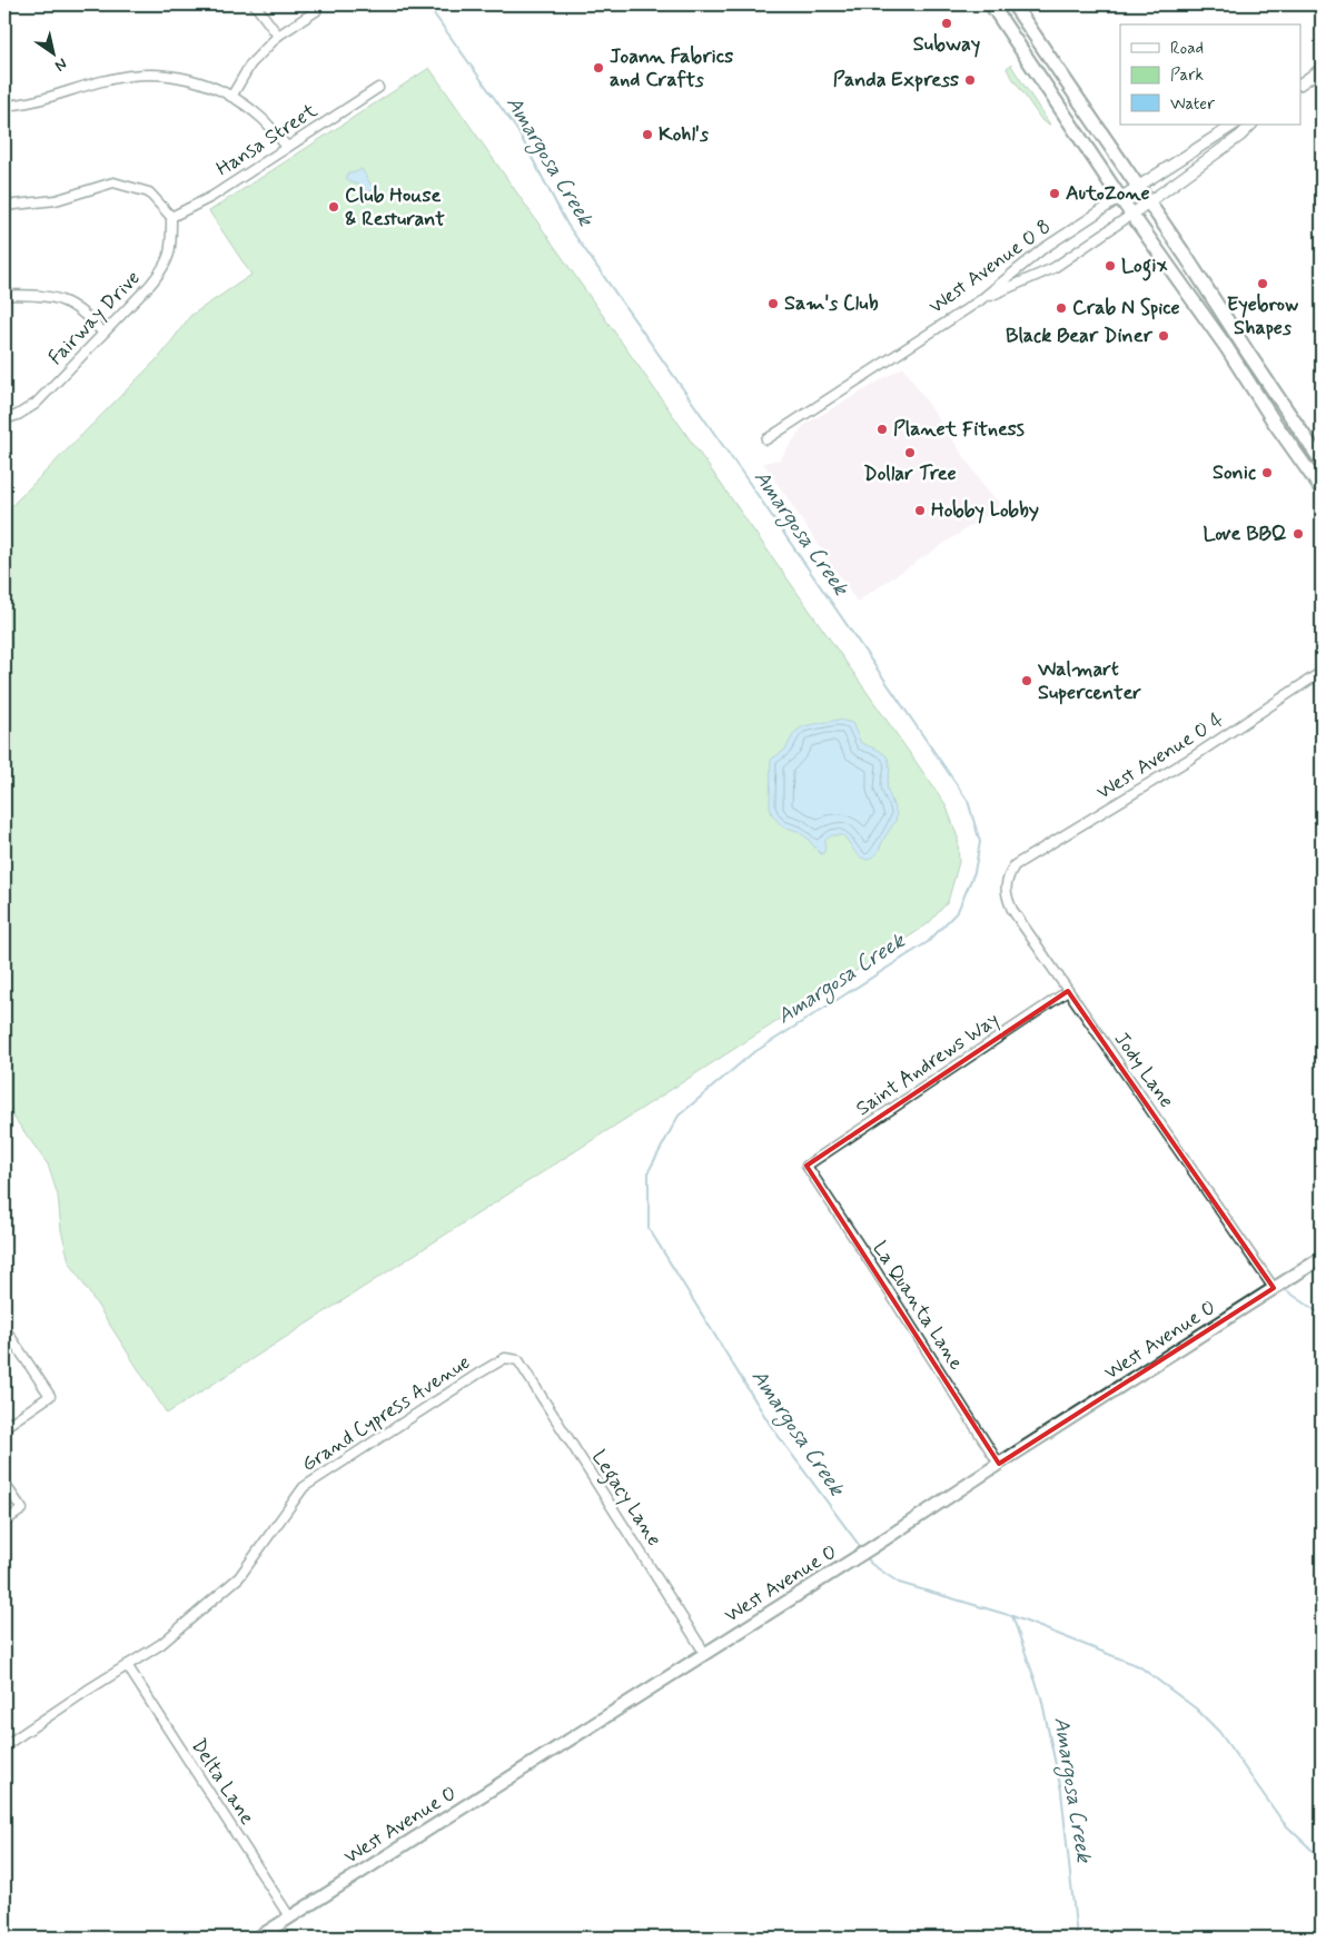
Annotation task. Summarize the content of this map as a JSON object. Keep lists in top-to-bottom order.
{
  "streets": {
    "main road": ["West Avenue O"],
    "street": [
      "Hansa Street",
      "West Avenue O 8",
      "Fairway Drive",
      "West Avenue O 4",
      "Saint Andrews Way",
      "Jody Lane",
      "La Quanta Lane",
      "Grand Cypress Avenue",
      "Legacy Lane",
      "Delta Lane"
    ]
  },
  "crossings": [
    ["Hansa Street", "Fairway Drive"],
    ["West Avenue O 4", "Jody Lane"],
    ["Saint Andrews Way", "Jody Lane"],
    ["Saint Andrews Way", "La Quanta Lane"],
    ["Jody Lane", "West Avenue O"],
    ["La Quanta Lane", "West Avenue O"],
    ["West Avenue O", "Legacy Lane"],
    ["West Avenue O", "Delta Lane"],
    ["Grand Cypress Avenue", "Legacy Lane"],
    ["Grand Cypress Avenue", "Delta Lane"]
  ],
  "water": ["Amargosa Creek"],
  "places": [
    "Subway",
    "Joann Fabrics and Crafts",
    "Panda Express",
    "Kohl's",
    "AutoZone",
    "Club House & Resturant",
    "Logix",
    "Eyebrow Shapes",
    "Sam's Club",
    "Crab N Spice",
    "Black Bear Diner",
    "Planet Fitness",
    "Dollar Tree",
    "Sonic",
    "Hobby Lobby",
    "Love BBQ",
    "Walmart Supercenter"
  ],
  "legend": ["Road", "Park", "Water"],
  "north": "bottom right"
}
